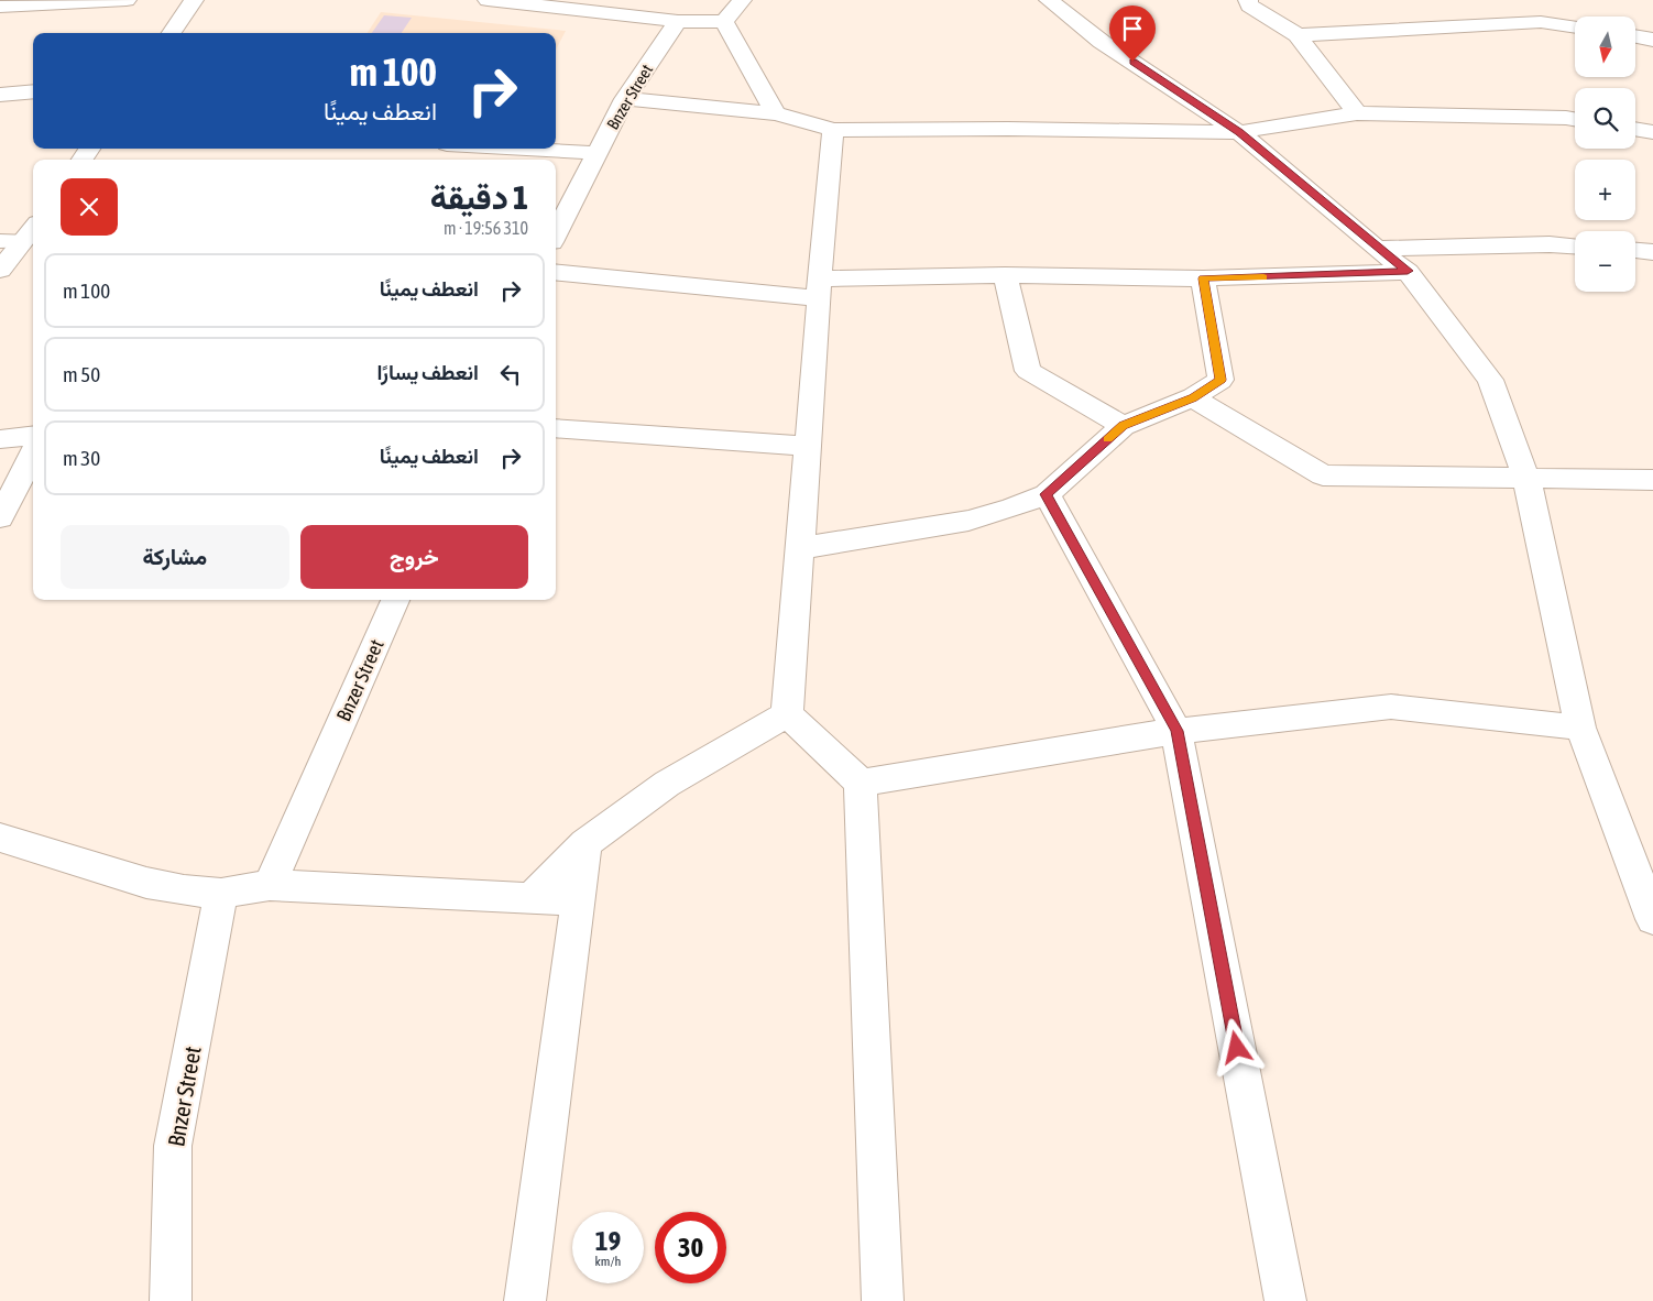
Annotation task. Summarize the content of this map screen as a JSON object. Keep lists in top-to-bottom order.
{
  "streets": {
    "street": ["Bnzer Street"]
  },
  "north": "bottom",
  "page": {
    "map_buttons": ["+", "−"],
    "turn": ["100 m", "انعطف يمينًا"],
    "heading": ["1 دقيقة", "310 m · 19:56"],
    "list": [
      {
        "name": "انعطف يمينًا",
        "value": "100 m"
      },
      {
        "name": "انعطف يسارًا",
        "value": "50 m"
      },
      {
        "name": "انعطف يمينًا",
        "value": "30 m"
      }
    ],
    "buttons": ["خروج", "مشاركة"],
    "speed": "19 km/h",
    "limit": "30"
  }
}
